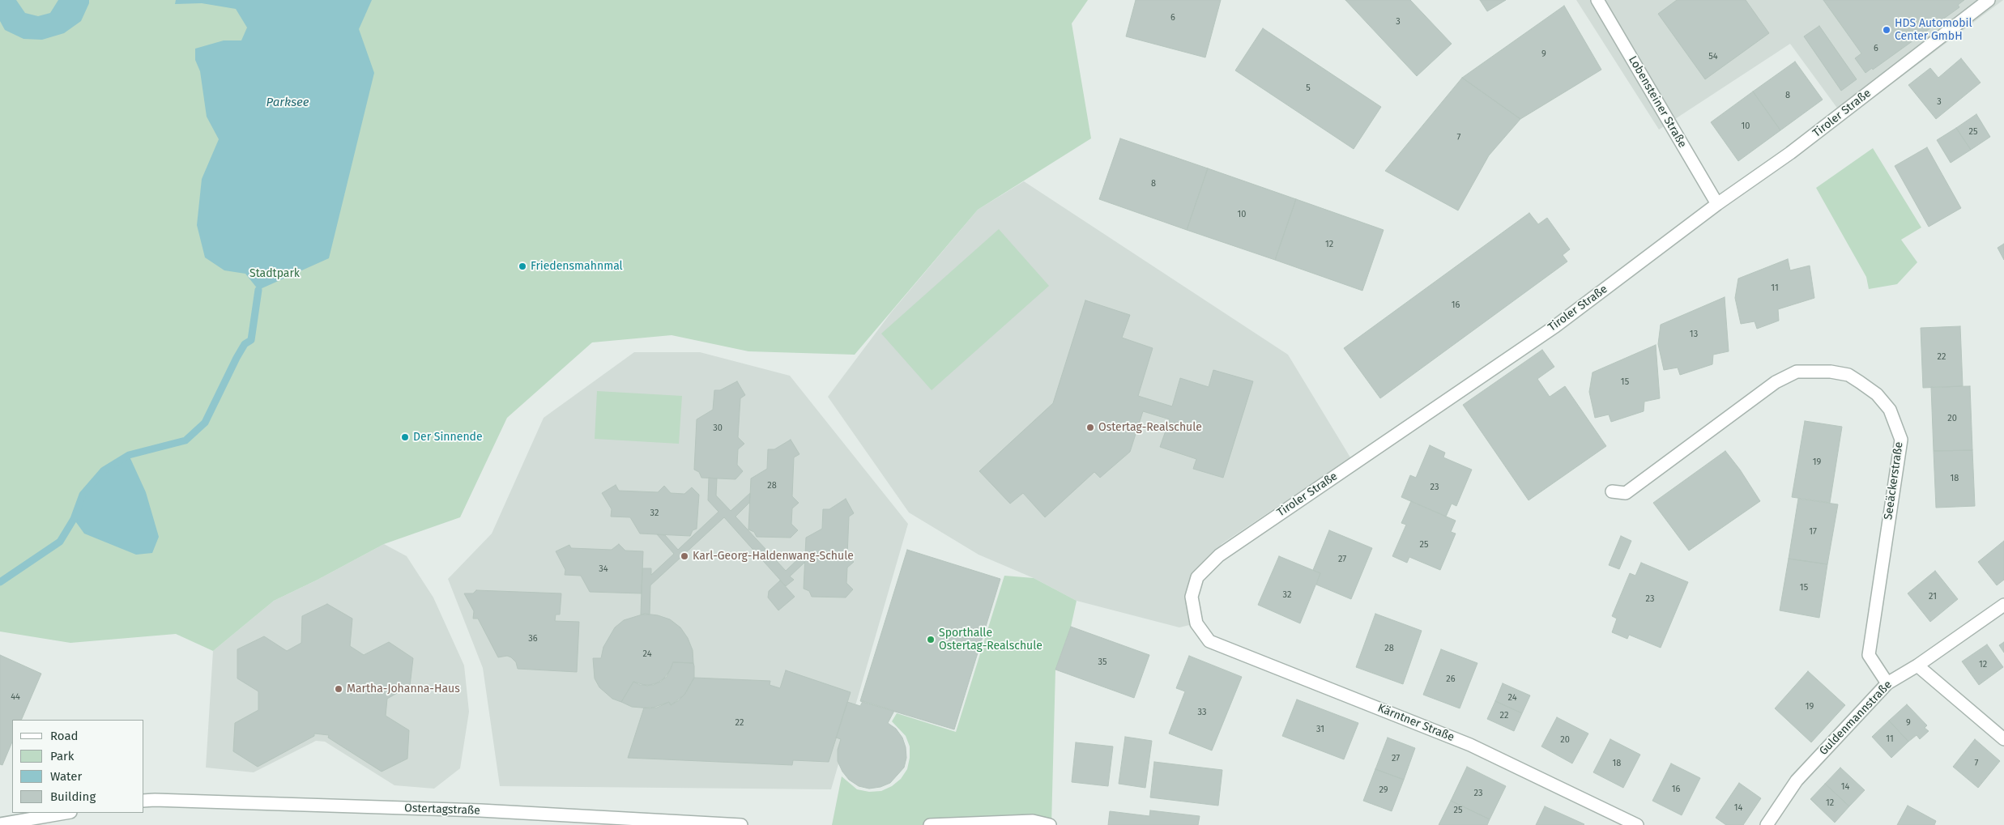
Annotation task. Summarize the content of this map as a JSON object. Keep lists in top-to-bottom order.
{
  "streets": {
    "street": [
      "Lobensteiner Straße",
      "Tiroler Straße",
      "Seeäckerstraße",
      "Guldenmannstraße",
      "Kärntner Straße",
      "Ostertagstraße"
    ]
  },
  "crossings": [
    ["Lobensteiner Straße", "Tiroler Straße"],
    ["Tiroler Straße", "Kärntner Straße"],
    ["Seeäckerstraße", "Guldenmannstraße"]
  ],
  "water": ["Parksee"],
  "parks": ["Stadtpark"],
  "places": [
    "HDS Automobil Center GmbH",
    "Friedensmahnmal",
    "Ostertag-Realschule",
    "Der Sinnende",
    "Karl-Georg-Haldenwang-Schule",
    "Sporthalle Ostertag-Realschule",
    "Martha-Johanna-Haus"
  ],
  "house_numbers": [
    "6",
    "3",
    "6",
    "9",
    "54",
    "5",
    "8",
    "3",
    "10",
    "25",
    "7",
    "8",
    "10",
    "12",
    "11",
    "16",
    "13",
    "22",
    "15",
    "20",
    "30",
    "19",
    "18",
    "28",
    "23",
    "32",
    "17",
    "25",
    "27",
    "34",
    "15",
    "32",
    "21",
    "23",
    "36",
    "28",
    "24",
    "35",
    "12",
    "26",
    "44",
    "24",
    "19",
    "33",
    "22",
    "22",
    "9",
    "31",
    "11",
    "20",
    "27",
    "18",
    "7",
    "14",
    "16",
    "29",
    "23",
    "12",
    "14",
    "25"
  ],
  "legend": [
    "Road",
    "Park",
    "Water",
    "Building"
  ]
}
